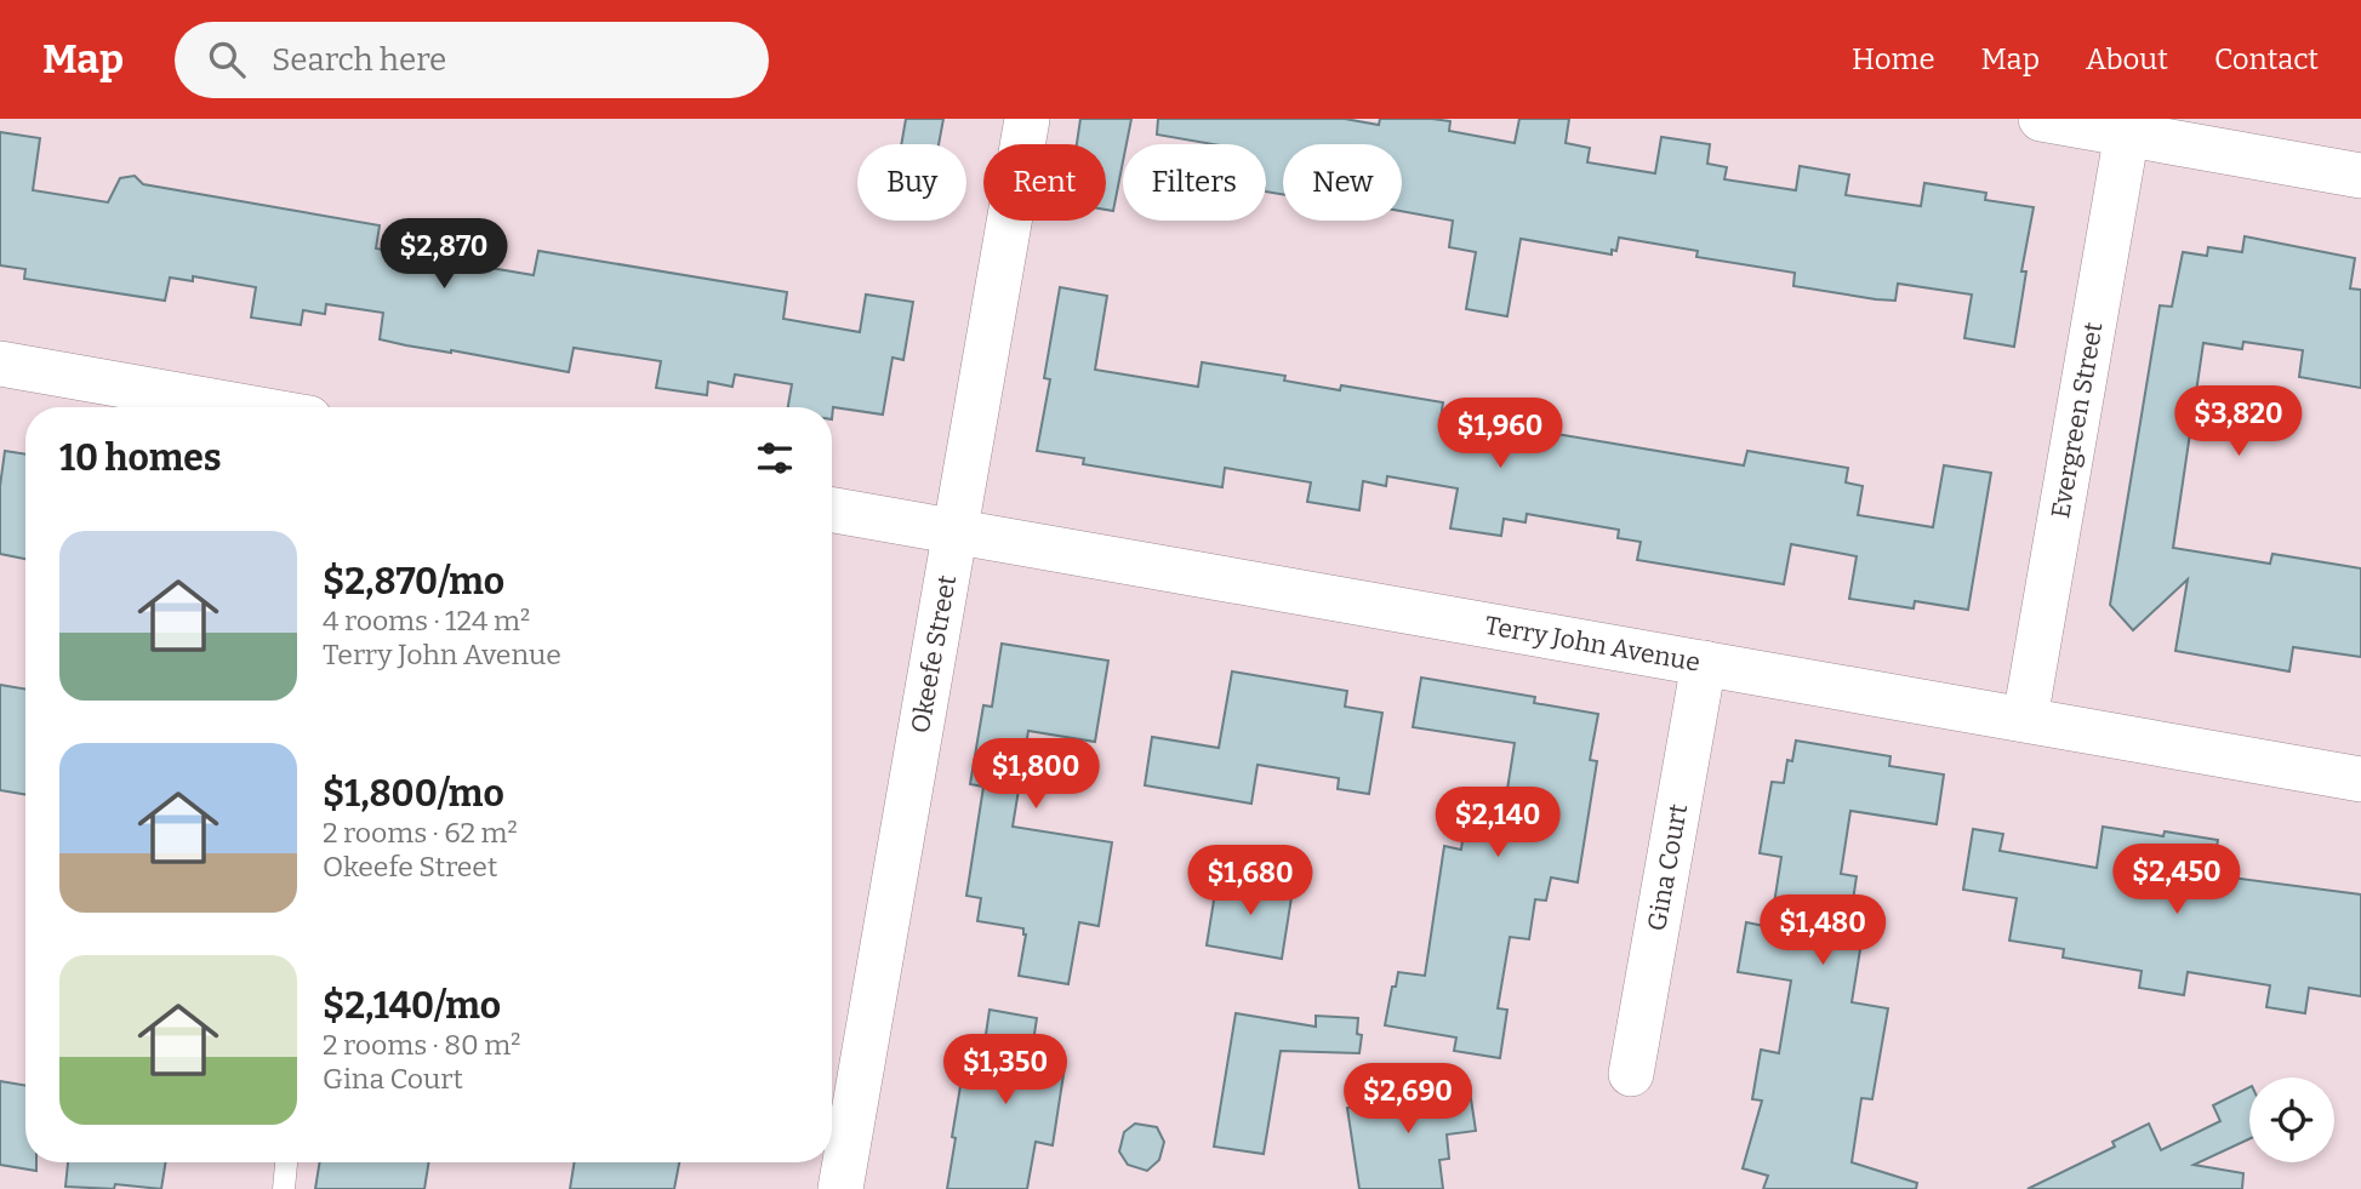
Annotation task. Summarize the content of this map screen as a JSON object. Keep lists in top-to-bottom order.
{
  "streets": {
    "street": [
      "Evergreen Street",
      "Terry John Avenue",
      "Okeefe Street",
      "Gina Court"
    ]
  },
  "crossings": [
    ["Evergreen Street", "Terry John Avenue"],
    ["Terry John Avenue", "Okeefe Street"],
    ["Terry John Avenue", "Gina Court"]
  ],
  "page": {
    "header": "Map",
    "search": "Search here",
    "nav": [
      "Home",
      "Map",
      "About",
      "Contact"
    ],
    "chip": [
      "Buy",
      "Rent",
      "Filters",
      "New"
    ],
    "price": [
      "$2,870",
      "$3,820",
      "$1,960",
      "$1,800",
      "$2,140",
      "$2,450",
      "$1,680",
      "$1,480",
      "$1,350",
      "$2,690"
    ],
    "heading": "10 homes",
    "list": [
      {
        "name": "$2,870/mo",
        "note": "4 rooms · 124 m² · Terry John Avenue"
      },
      {
        "name": "$1,800/mo",
        "note": "2 rooms · 62 m² · Okeefe Street"
      },
      {
        "name": "$2,140/mo",
        "note": "2 rooms · 80 m² · Gina Court"
      }
    ]
  }
}
